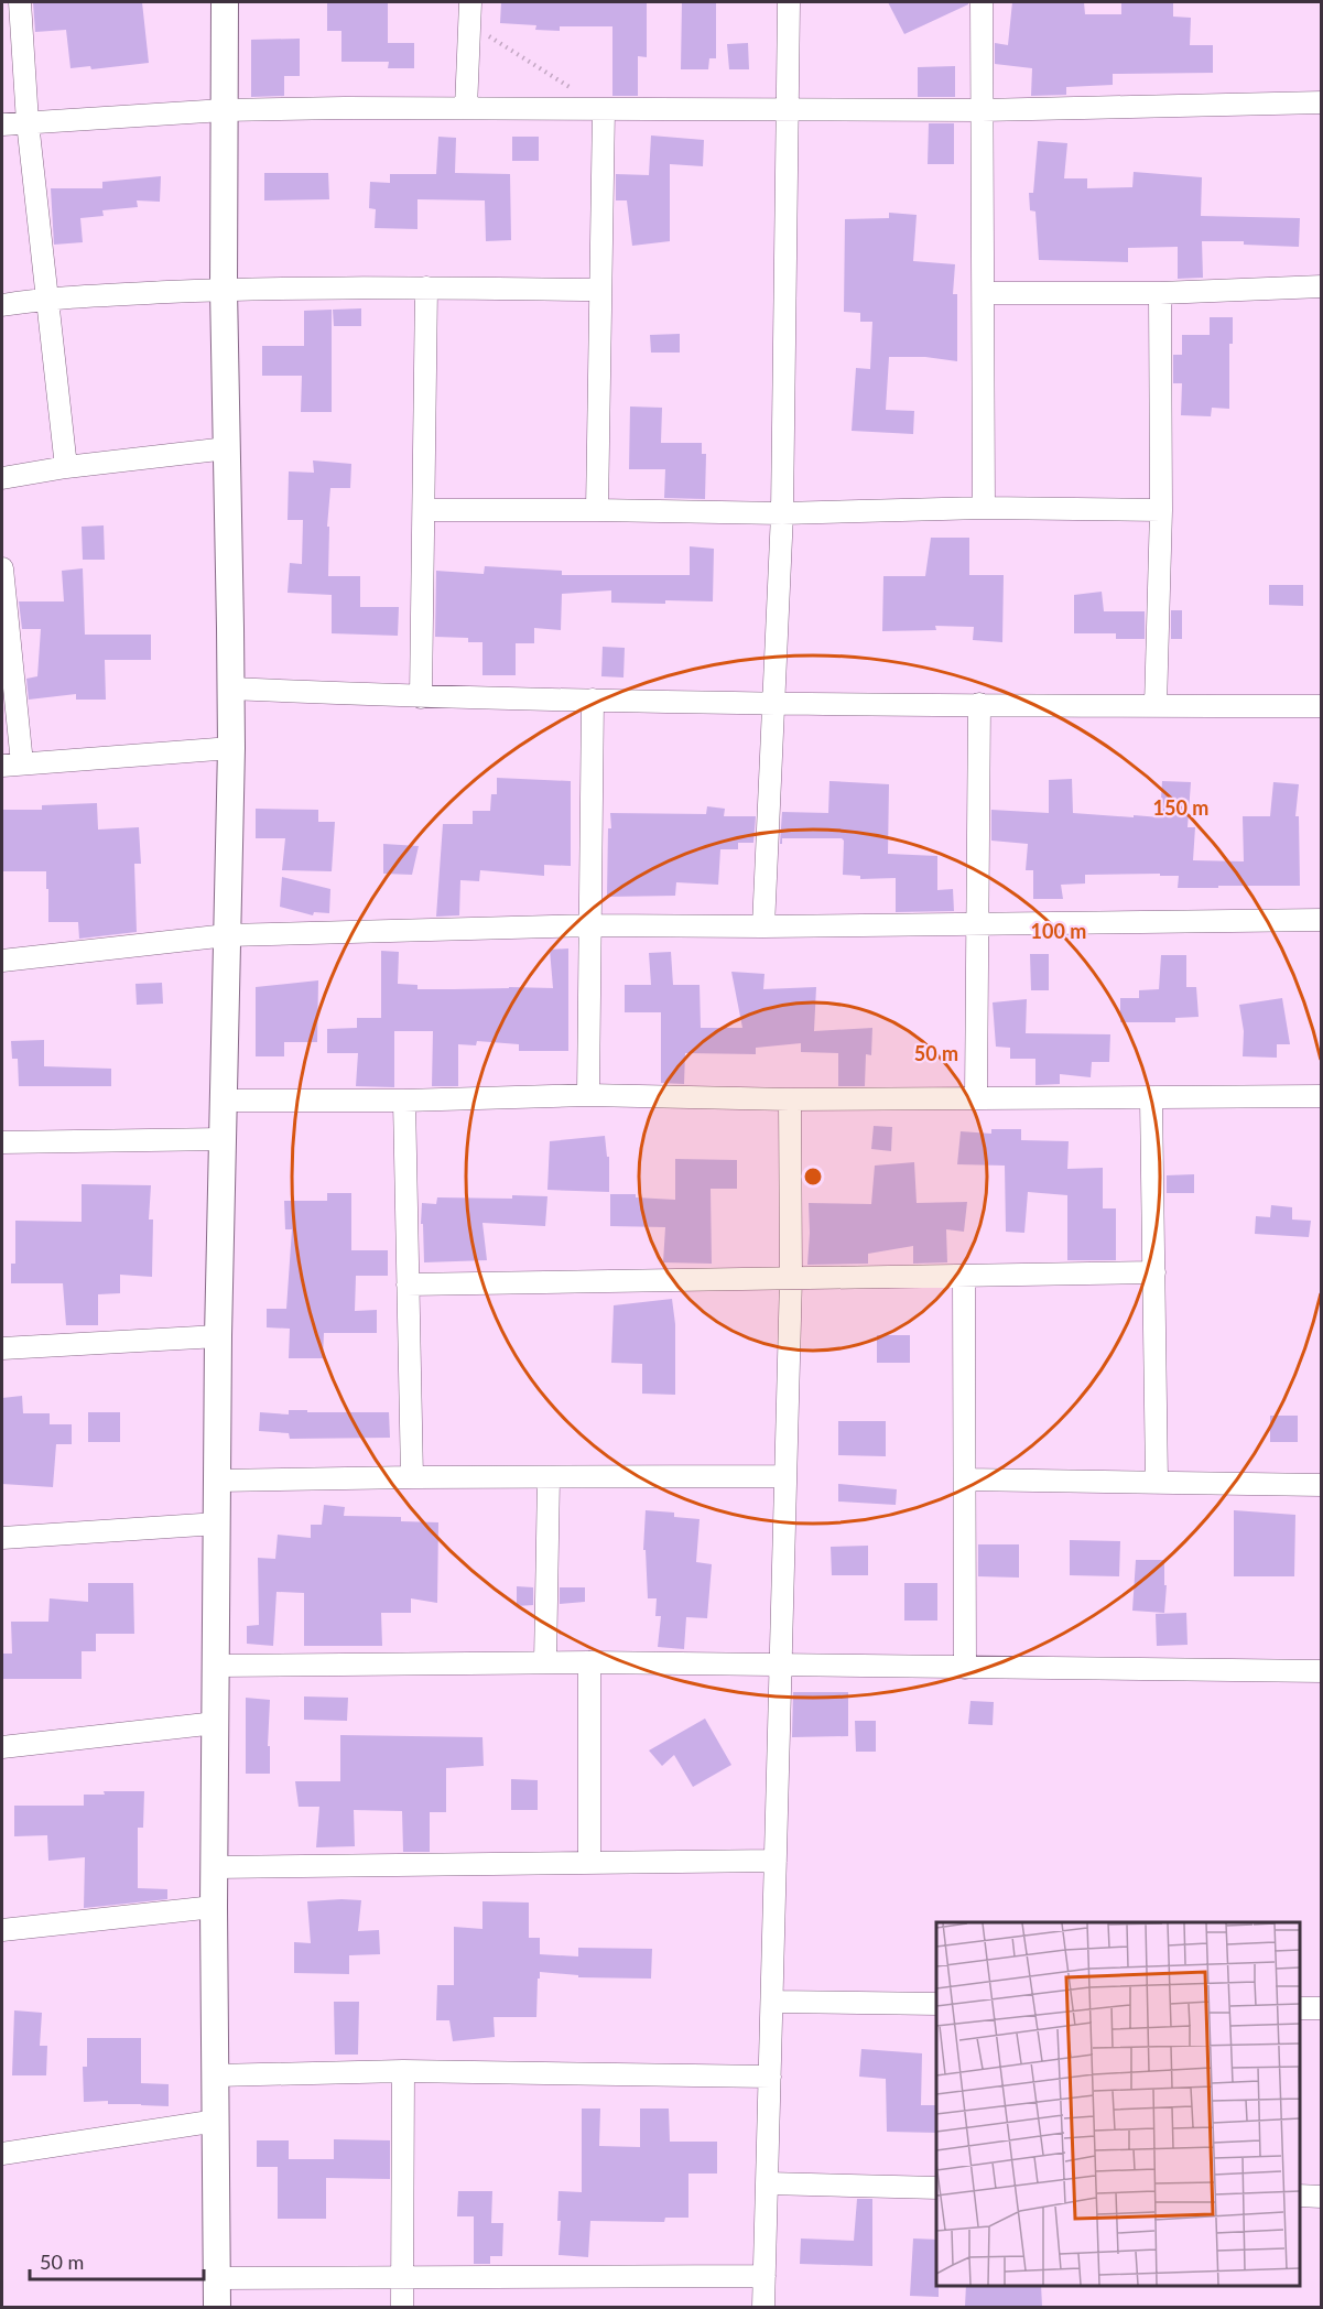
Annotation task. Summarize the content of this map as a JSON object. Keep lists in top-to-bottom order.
{
  "scale_bar": "50 m",
  "rings": ["150 m", "100 m", "50 m"]
}
